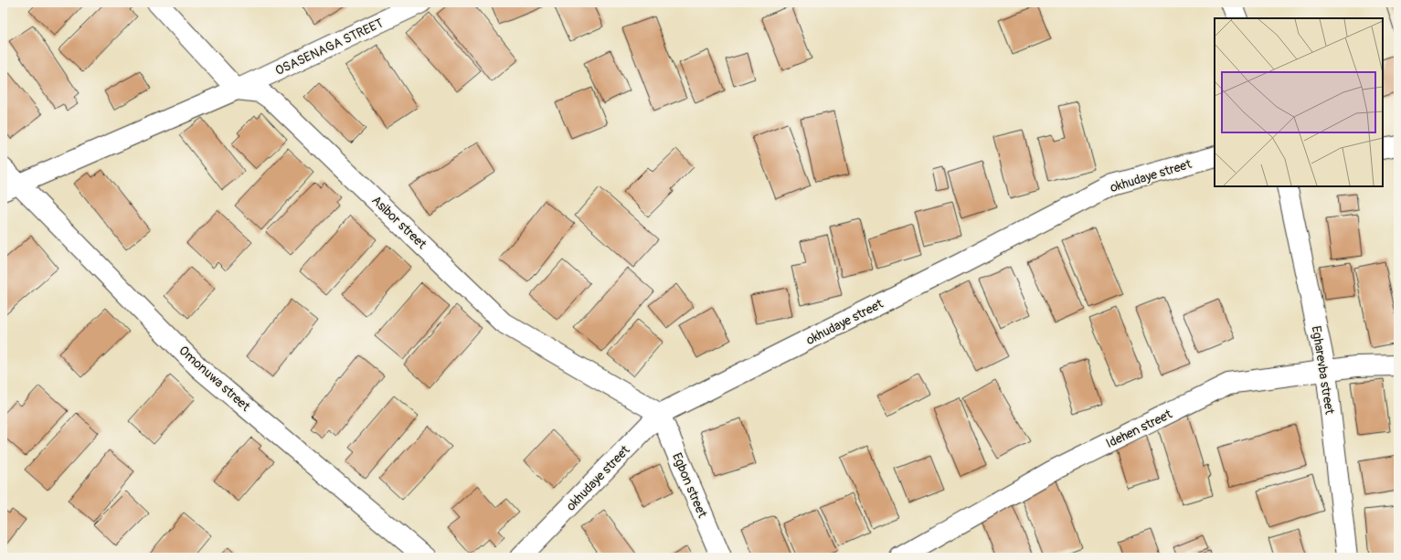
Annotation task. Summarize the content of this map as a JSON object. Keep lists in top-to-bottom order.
{
  "streets": {
    "street": [
      "OSASENAGA STREET",
      "okhudaye street",
      "Asibor street",
      "Egharevba street",
      "Omonuwa street",
      "Idehen street",
      "Egbon street"
    ]
  },
  "crossings": [
    ["OSASENAGA STREET", "Asibor street"],
    ["OSASENAGA STREET", "Omonuwa street"],
    ["okhudaye street", "Asibor street"],
    ["okhudaye street", "Egbon street"],
    ["Asibor street", "Egbon street"],
    ["Egharevba street", "Idehen street"]
  ]
}
